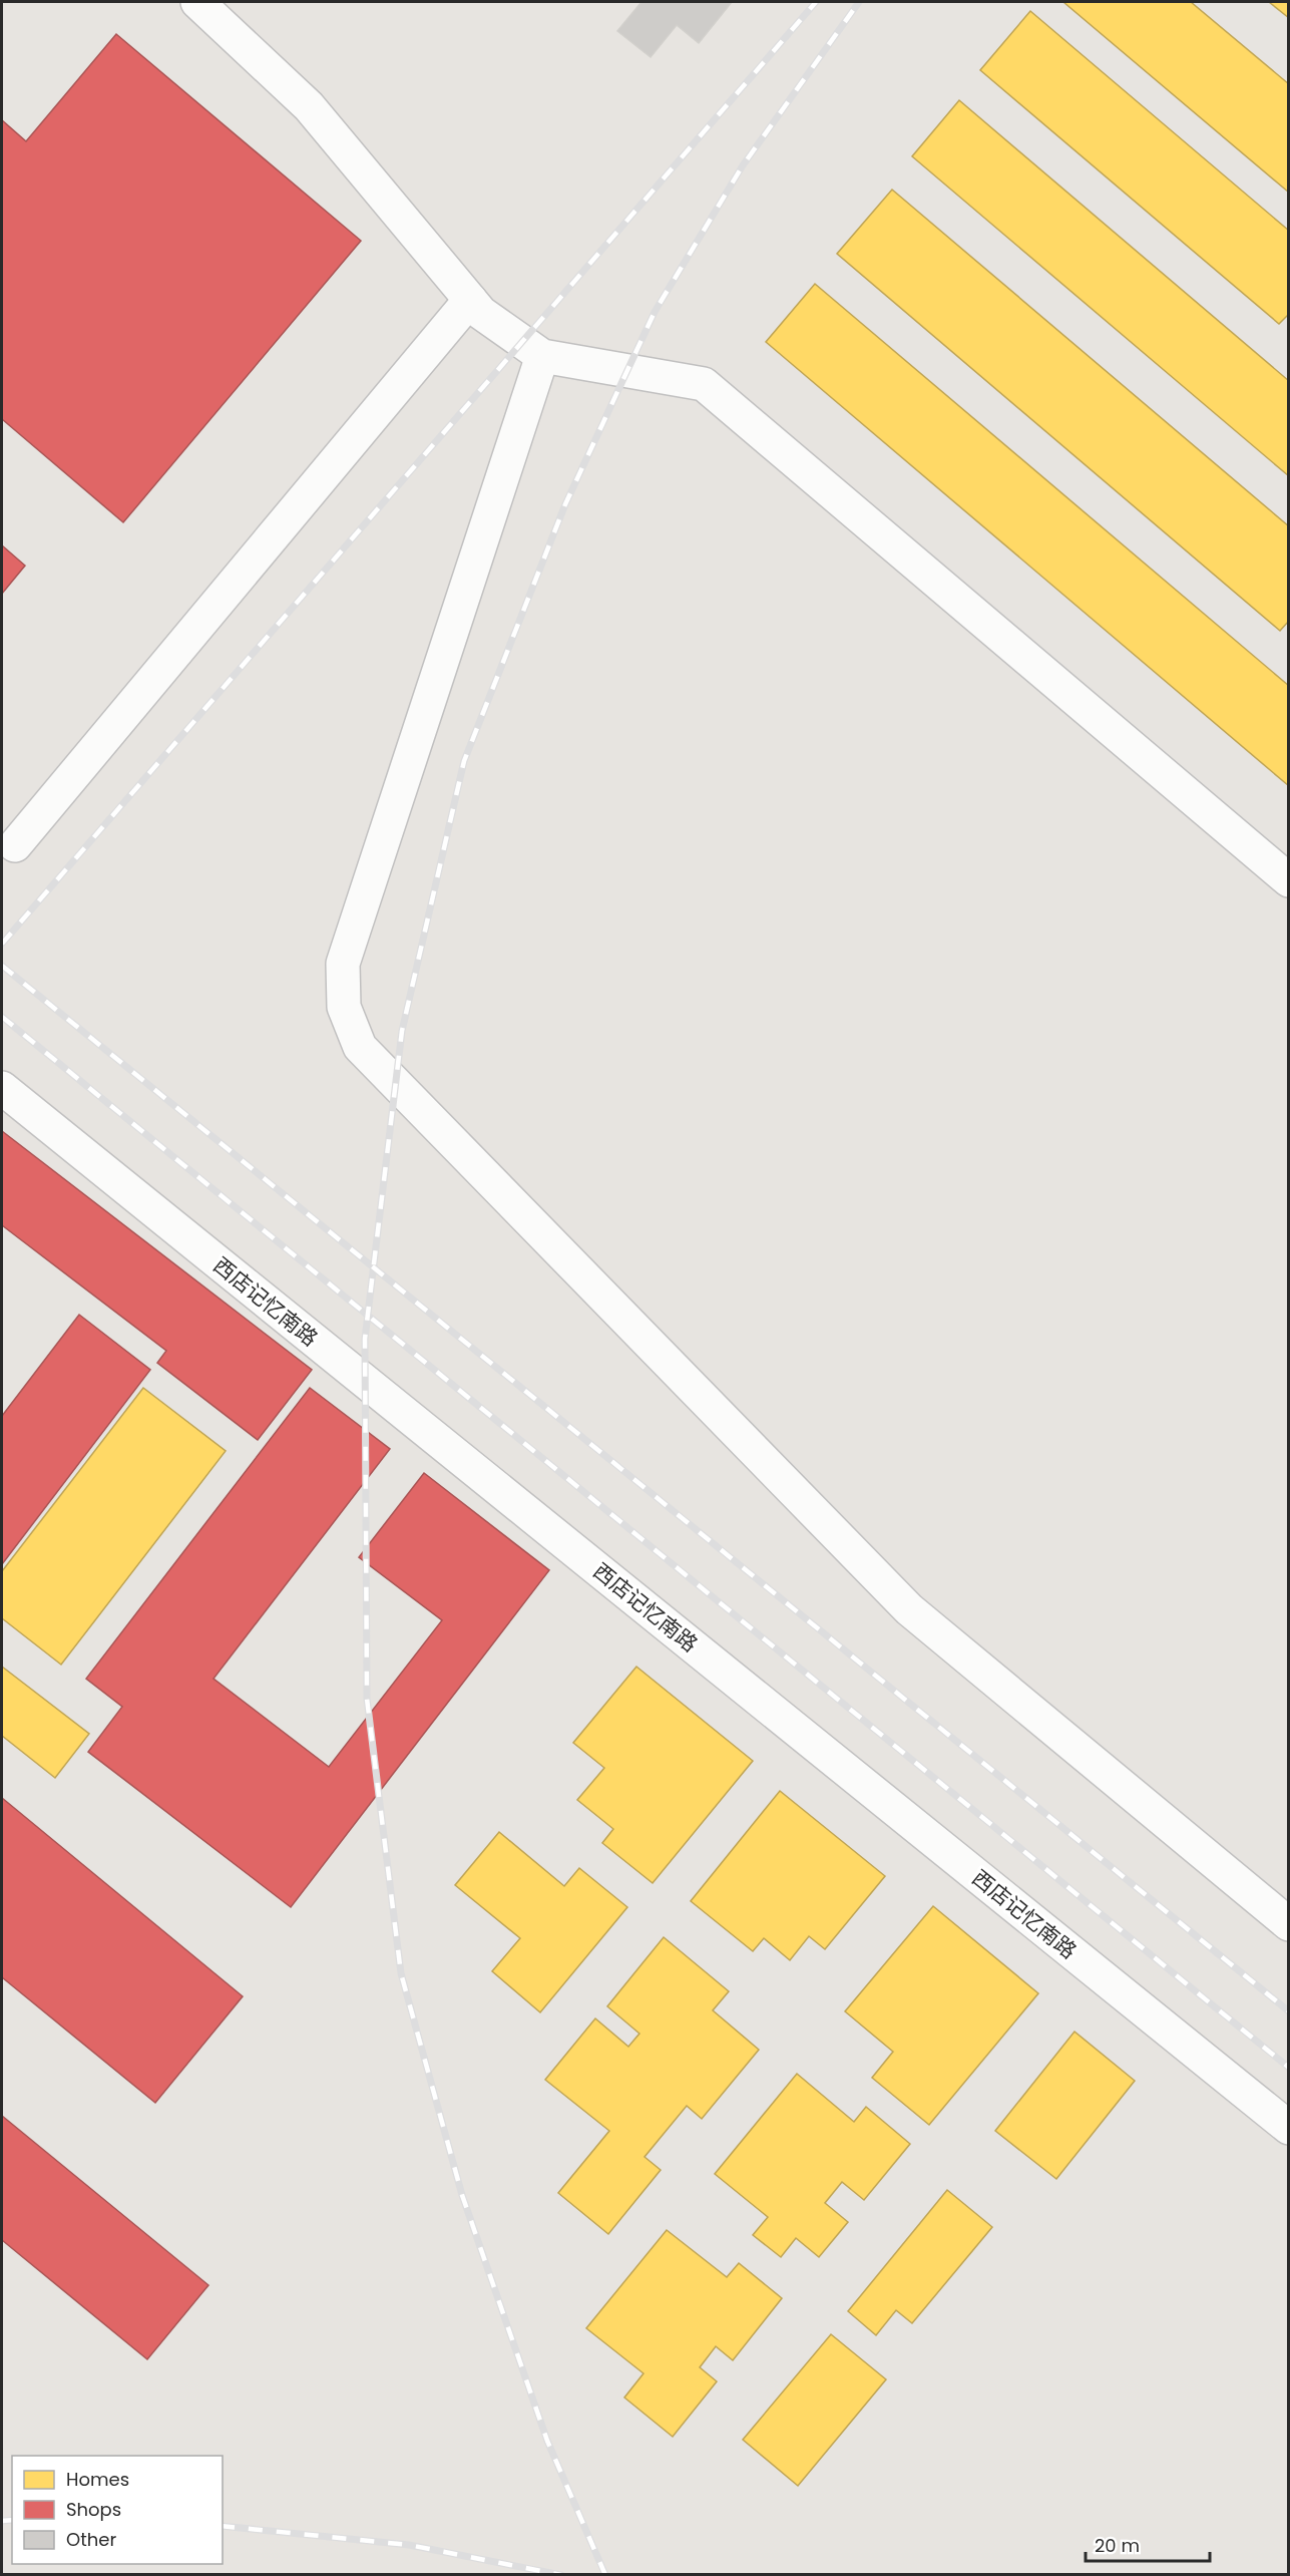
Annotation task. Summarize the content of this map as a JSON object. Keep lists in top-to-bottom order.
{
  "streets": {
    "street": ["西店记忆南路"]
  },
  "legend": ["Homes", "Shops", "Other"],
  "scale_bar": "20 m"
}
